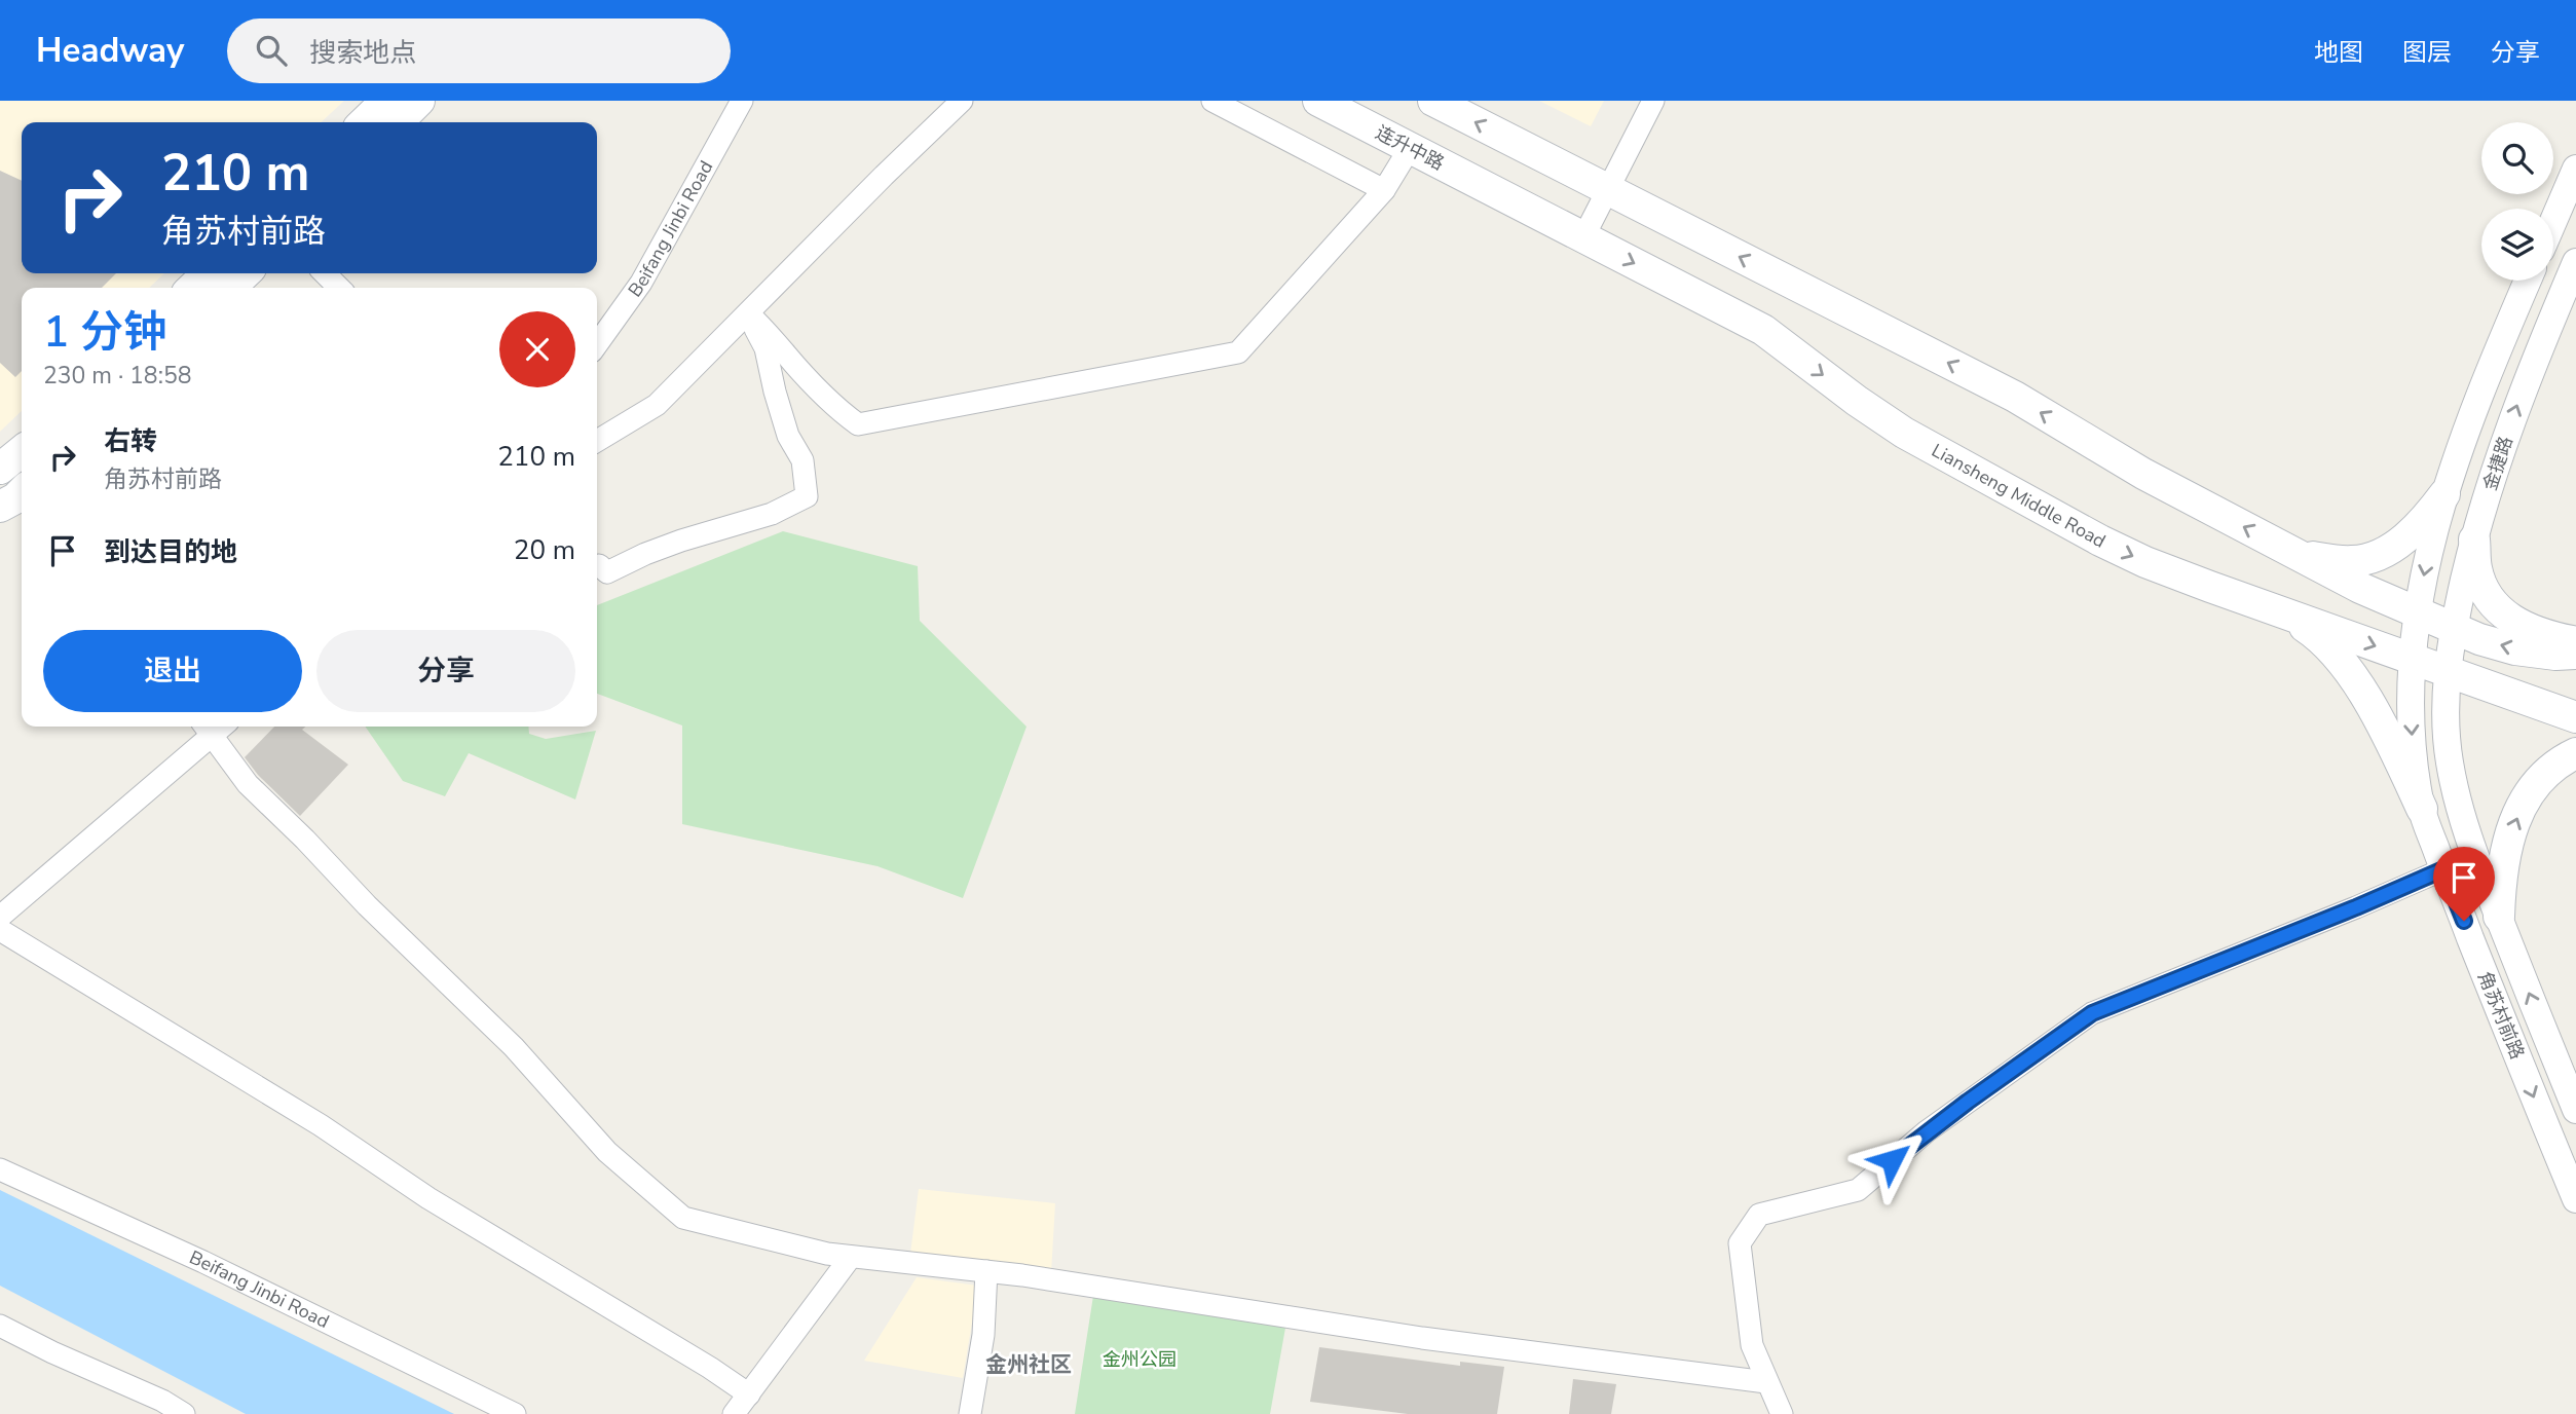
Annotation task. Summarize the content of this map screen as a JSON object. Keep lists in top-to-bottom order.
{
  "streets": {
    "main road": ["连升中路", "Liansheng Middle Road"],
    "street": ["Beifang Jinbi Road", "金捷路", "角苏村前路"]
  },
  "crossings": [
    ["连升中路", "Liansheng Middle Road"],
    ["金捷路", "Liansheng Middle Road"],
    ["金捷路", "角苏村前路"],
    ["Liansheng Middle Road", "角苏村前路"]
  ],
  "districts": ["金州社区"],
  "parks": ["金州公园"],
  "page": {
    "header": "Headway",
    "search": "搜索地点",
    "nav": ["地图", "图层", "分享"],
    "turn": ["210 m", "角苏村前路"],
    "heading": ["1 分钟", "230 m · 18:58"],
    "list": [
      {
        "name": "右转",
        "note": "角苏村前路",
        "value": "210 m"
      },
      {
        "name": "到达目的地",
        "value": "20 m"
      }
    ],
    "buttons": ["退出", "分享"]
  }
}
